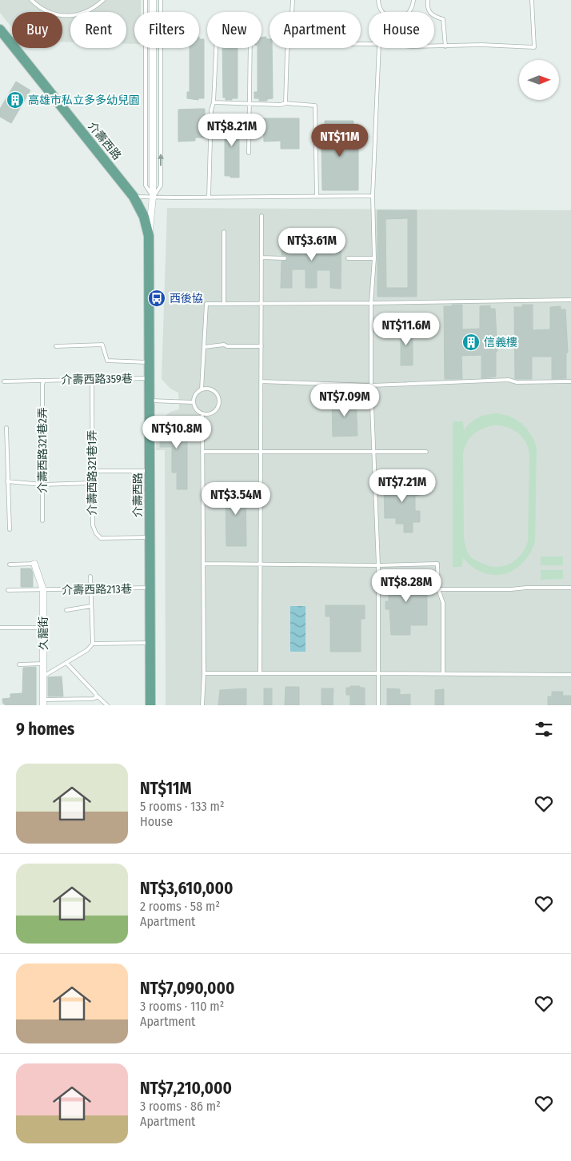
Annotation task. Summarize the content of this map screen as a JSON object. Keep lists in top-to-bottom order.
{
  "streets": {
    "main road": ["介壽西路"],
    "street": ["久龍街"],
    "lane": [
      "介壽西路359巷",
      "介壽西路321巷2弄",
      "介壽西路321巷1弄",
      "介壽西路213巷"
    ]
  },
  "crossings": [
    ["介壽西路", "介壽西路359巷"],
    ["介壽西路", "介壽西路321巷1弄"],
    ["介壽西路", "介壽西路213巷"],
    ["介壽西路359巷", "介壽西路321巷2弄"],
    ["介壽西路359巷", "介壽西路321巷1弄"],
    ["介壽西路213巷", "久龍街"]
  ],
  "places": {
    "building": ["高雄市私立多多幼兒園", "信義樓"],
    "bus stop": ["西後協"]
  },
  "north": "right",
  "page": {
    "chip": [
      "Buy",
      "Rent",
      "Filters",
      "New",
      "Apartment",
      "House"
    ],
    "price": [
      "NT$8.21M",
      "NT$11M",
      "NT$3.61M",
      "NT$11.6M",
      "NT$7.09M",
      "NT$10.8M",
      "NT$7.21M",
      "NT$3.54M",
      "NT$8.28M"
    ],
    "heading": "9 homes",
    "list": [
      {
        "name": "NT$11M",
        "note": "5 rooms · 133 m² · House"
      },
      {
        "name": "NT$3,610,000",
        "note": "2 rooms · 58 m² · Apartment"
      },
      {
        "name": "NT$7,090,000",
        "note": "3 rooms · 110 m² · Apartment"
      },
      {
        "name": "NT$7,210,000",
        "note": "3 rooms · 86 m² · Apartment"
      }
    ]
  }
}
